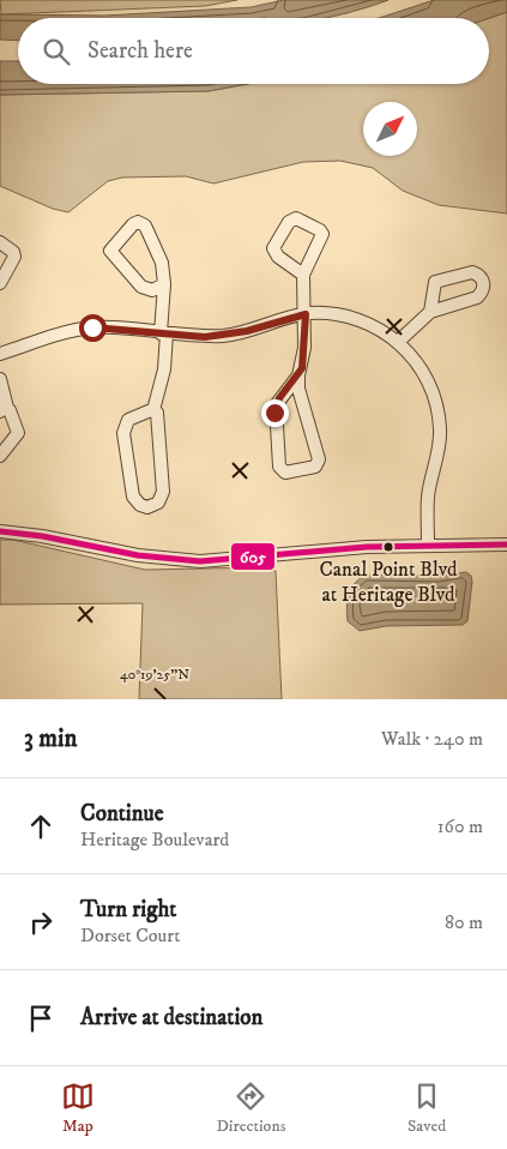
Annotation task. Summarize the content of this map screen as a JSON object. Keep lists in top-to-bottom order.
{
  "places": ["Canal Point Blvd at Heritage Blvd"],
  "lines": ["transit line 605"],
  "north": "top right",
  "page": {
    "search": "Search here",
    "heading": ["3 min", "Walk · 240 m"],
    "list": [
      ["Continue", "Heritage Boulevard", "160 m"],
      ["Turn right", "Dorset Court", "80 m"],
      "Arrive at destination"
    ],
    "nav": ["Map", "Directions", "Saved"]
  },
  "coordinates": ["40°19'25\"N"]
}
